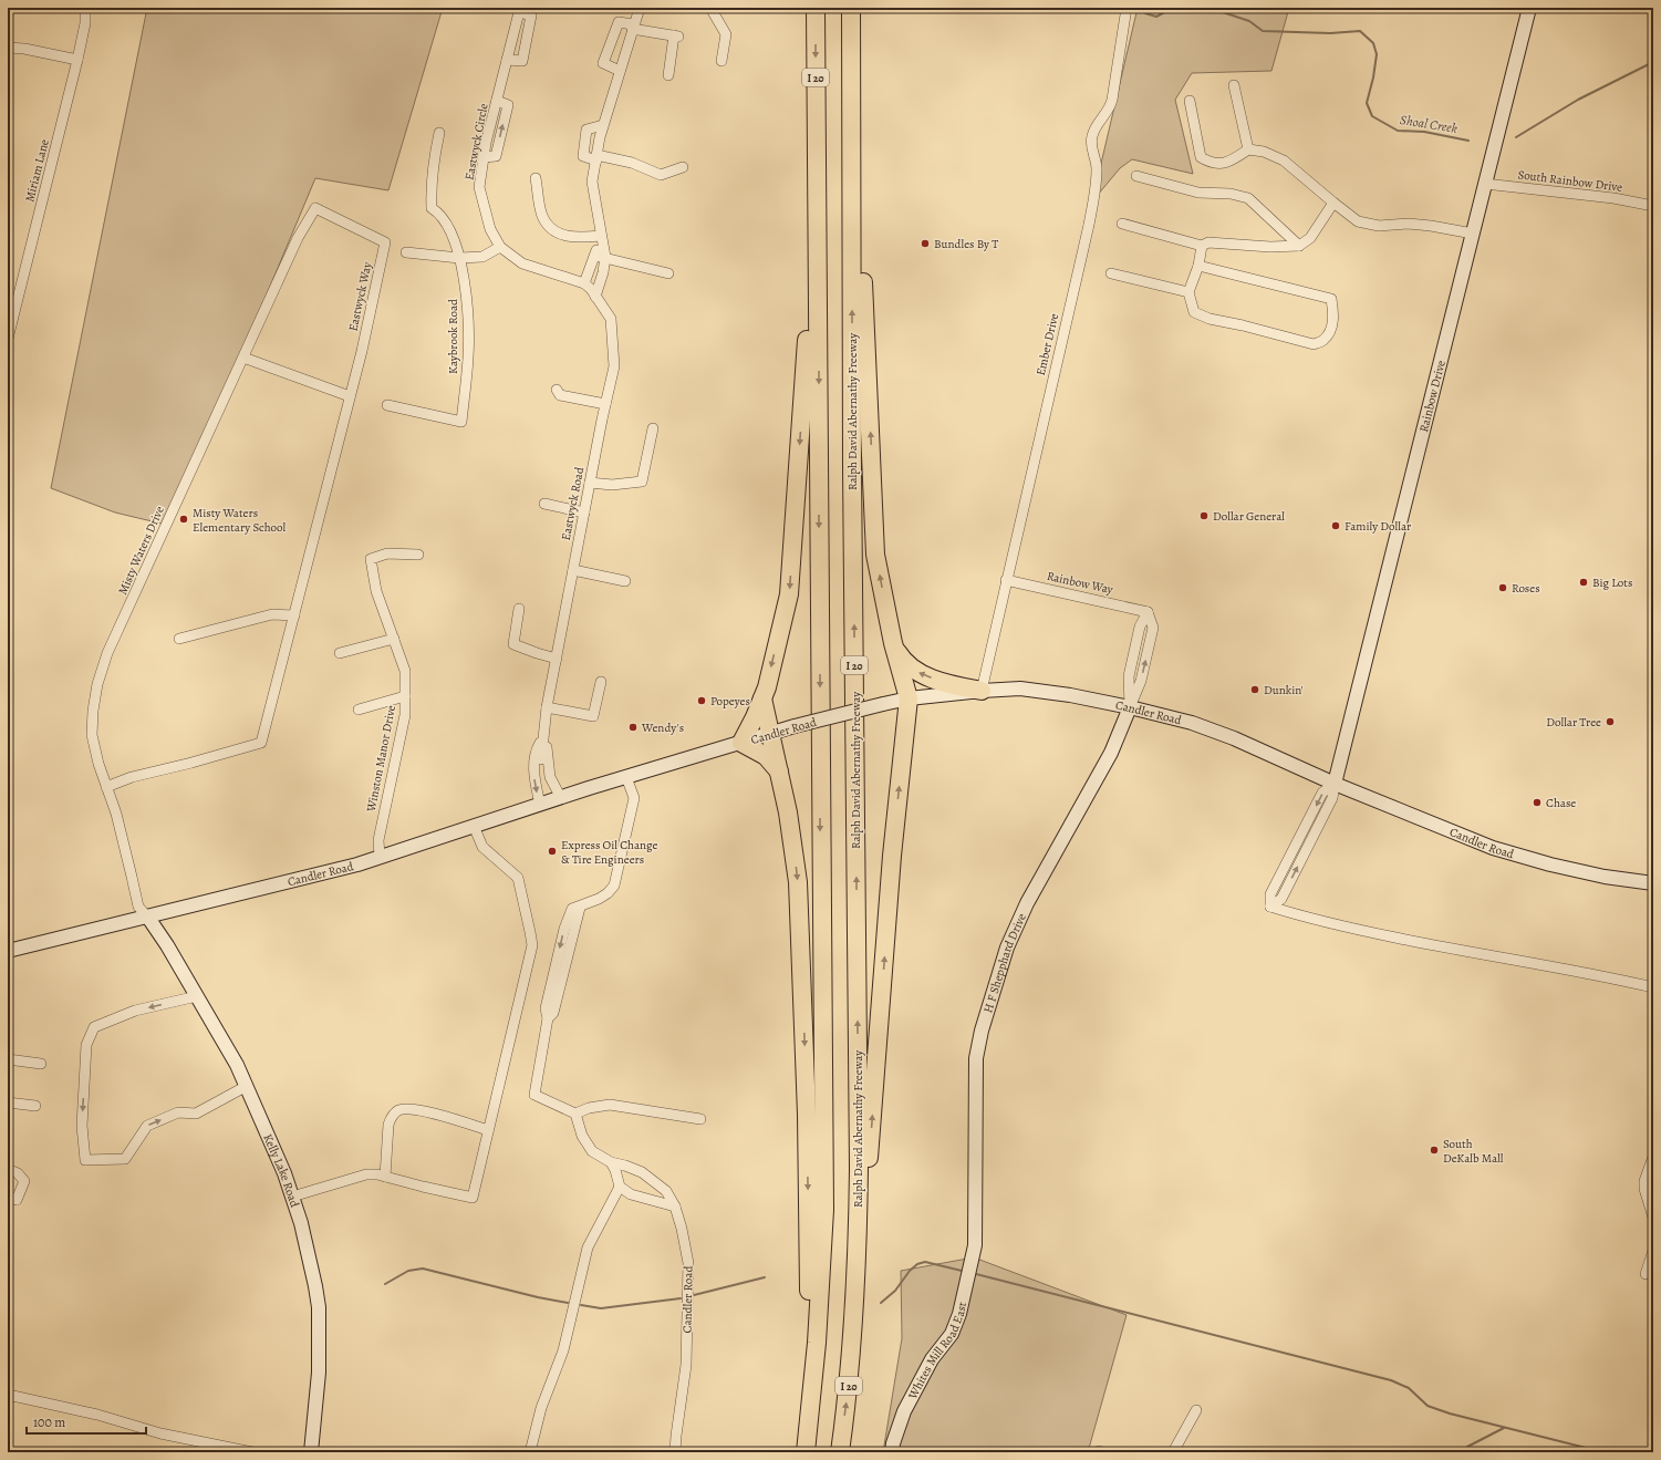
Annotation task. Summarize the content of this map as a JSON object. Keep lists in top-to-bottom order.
{
  "streets": {
    "highway": ["I 20", "Ralph David Abernathy Freeway"],
    "street": [
      "Eastwyck Circle",
      "Miriam Lane",
      "South Rainbow Drive",
      "Eastwyck Way",
      "Kaybrook Road",
      "Ember Drive",
      "Rainbow Drive",
      "Eastwyck Road",
      "Misty Waters Drive",
      "Rainbow Way",
      "Candler Road",
      "Winston Manor Drive",
      "H F Shepphard Drive",
      "Kelly Lake Road",
      "Whites Mill Road East"
    ]
  },
  "crossings": [
    ["Eastwyck Circle", "Eastwyck Road"],
    ["South Rainbow Drive", "Rainbow Drive"],
    ["Eastwyck Way", "Misty Waters Drive"],
    ["Ember Drive", "Rainbow Way"],
    ["Ember Drive", "Candler Road"],
    ["Rainbow Drive", "Candler Road"],
    ["Eastwyck Road", "Candler Road"],
    ["Misty Waters Drive", "Candler Road"],
    ["Misty Waters Drive", "Kelly Lake Road"],
    ["Rainbow Way", "Candler Road"],
    ["Rainbow Way", "H F Shepphard Drive"],
    ["Candler Road", "Winston Manor Drive"],
    ["Candler Road", "H F Shepphard Drive"],
    ["Candler Road", "Kelly Lake Road"],
    ["H F Shepphard Drive", "Whites Mill Road East"]
  ],
  "water": ["Shoal Creek"],
  "places": [
    "Bundles By T",
    "Dollar General",
    "Misty Waters Elementary School",
    "Family Dollar",
    "Big Lots",
    "Roses",
    "Dunkin'",
    "Popeyes",
    "Dollar Tree",
    "Wendy's",
    "Chase",
    "Express Oil Change & Tire Engineers",
    "South DeKalb Mall"
  ],
  "scale_bar": "100 m"
}
